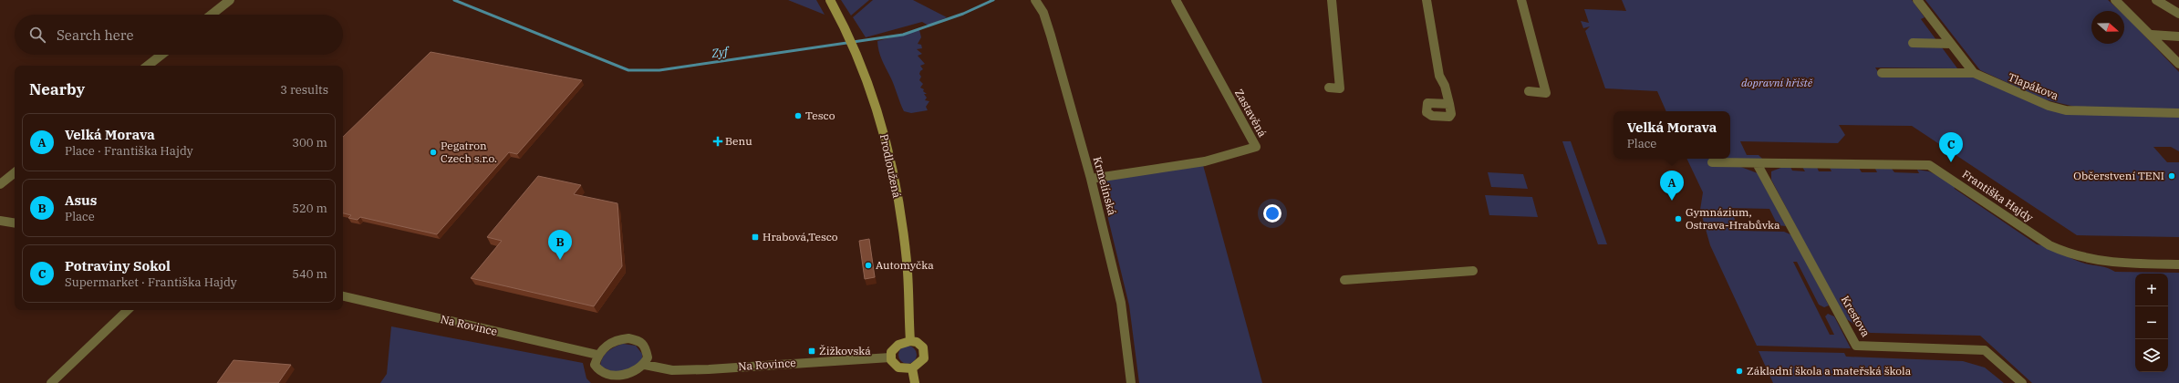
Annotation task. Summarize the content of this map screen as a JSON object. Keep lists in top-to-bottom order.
{
  "streets": {
    "main road": ["Prodloužená"],
    "street": [
      "Tlapákova",
      "Zastavěná",
      "Krmelínská",
      "Františka Hajdy",
      "Krestova",
      "Na Rovince"
    ]
  },
  "crossings": [
    ["Zastavěná", "Krmelínská"],
    ["Prodloužená", "Na Rovince"],
    ["Františka Hajdy", "Krestova"]
  ],
  "water": ["Zyf"],
  "parks": ["dopravní hřiště"],
  "places": {
    "other": [
      "Tesco",
      "Pegatron Czech s.r.o.",
      "Občerstvení TENI",
      "Gymnázium, Ostrava-Hrabůvka",
      "Automyčka",
      "Základní škola a mateřská škola"
    ],
    "health": ["Benu"],
    "transit": ["Hrabová,Tesco", "Žižkovská"]
  },
  "north": "right",
  "page": {
    "search": "Search here",
    "heading": ["Nearby", "3 results"],
    "popup": ["Velká Morava", "Place"],
    "list": [
      {
        "mark": "A",
        "name": "Velká Morava",
        "note": "Place · Františka Hajdy",
        "value": "300 m"
      },
      {
        "mark": "B",
        "name": "Asus",
        "note": "Place",
        "value": "520 m"
      },
      {
        "mark": "C",
        "name": "Potraviny Sokol",
        "note": "Supermarket · Františka Hajdy",
        "value": "540 m"
      }
    ],
    "pins": ["C", "A", "B"],
    "map_buttons": ["+", "−"]
  }
}
